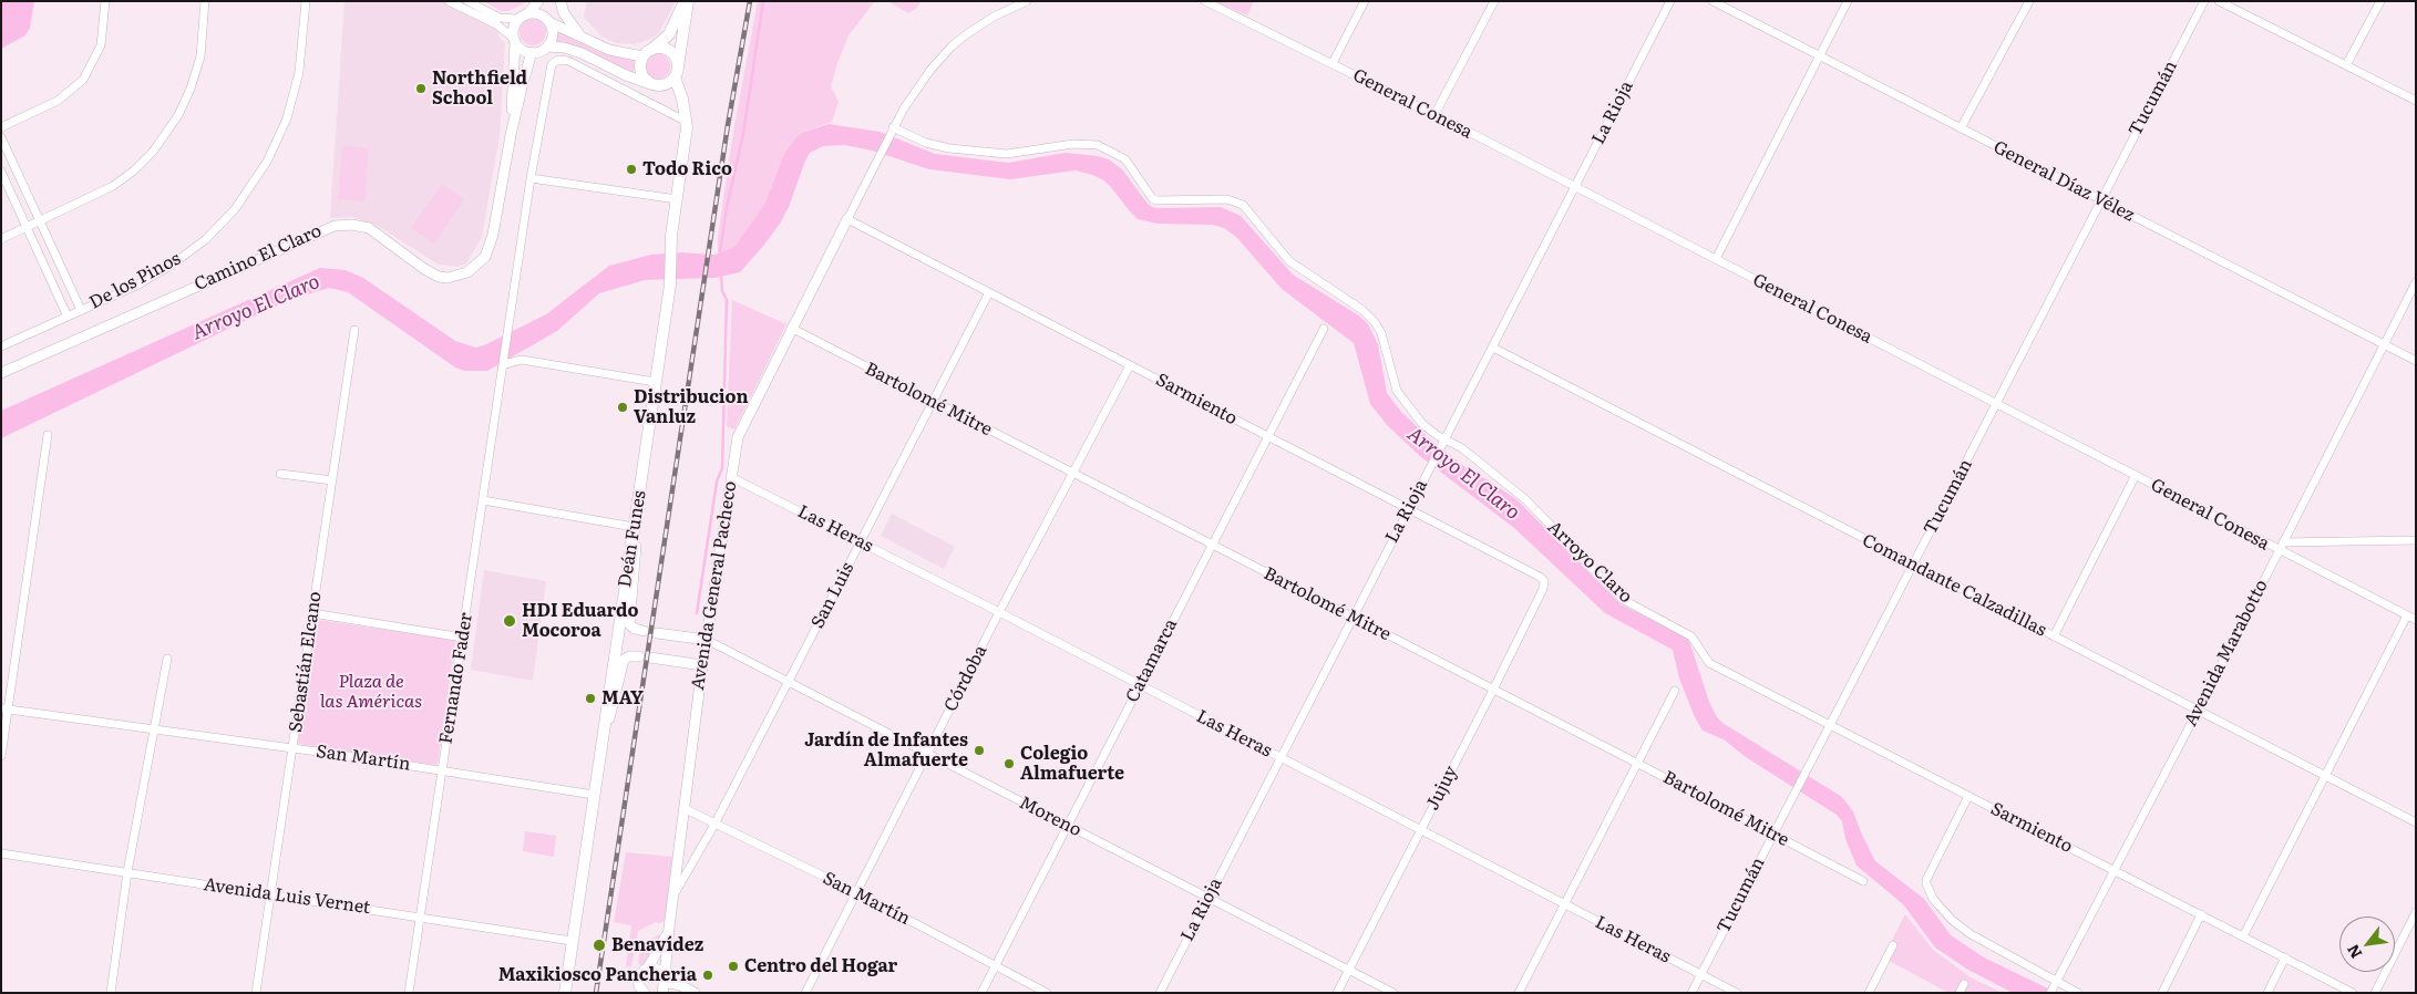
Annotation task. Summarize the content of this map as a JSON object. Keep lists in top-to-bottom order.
{
  "streets": {
    "main road": ["Deán Funes"],
    "street": [
      "Tucumán",
      "General Conesa",
      "La Rioja",
      "General Díaz Vélez",
      "Camino El Claro",
      "De los Pinos",
      "Bartolomé Mitre",
      "Sarmiento",
      "Las Heras",
      "Arroyo Claro",
      "Avenida General Pacheco",
      "Comandante Calzadillas",
      "San Luis",
      "Avenida Marabotto",
      "Catamarca",
      "Sebastián Elcano",
      "Fernando Fader",
      "Córdoba",
      "San Martín",
      "Jujuy",
      "Moreno",
      "Avenida Luis Vernet"
    ]
  },
  "crossings": [
    ["Tucumán", "General Conesa"],
    ["Tucumán", "General Díaz Vélez"],
    ["Tucumán", "Bartolomé Mitre"],
    ["Tucumán", "Sarmiento"],
    ["Tucumán", "Las Heras"],
    ["Tucumán", "Comandante Calzadillas"],
    ["General Conesa", "La Rioja"],
    ["General Conesa", "Avenida Marabotto"],
    ["La Rioja", "Bartolomé Mitre"],
    ["La Rioja", "Sarmiento"],
    ["La Rioja", "Las Heras"],
    ["La Rioja", "Arroyo Claro"],
    ["La Rioja", "Comandante Calzadillas"],
    ["La Rioja", "Moreno"],
    ["General Díaz Vélez", "Avenida Marabotto"],
    ["Bartolomé Mitre", "Avenida General Pacheco"],
    ["Bartolomé Mitre", "San Luis"],
    ["Bartolomé Mitre", "Catamarca"],
    ["Bartolomé Mitre", "Córdoba"],
    ["Bartolomé Mitre", "Jujuy"],
    ["Sarmiento", "Arroyo Claro"],
    ["Sarmiento", "Avenida General Pacheco"],
    ["Sarmiento", "San Luis"],
    ["Sarmiento", "Avenida Marabotto"],
    ["Sarmiento", "Catamarca"],
    ["Sarmiento", "Córdoba"],
    ["Sarmiento", "Jujuy"],
    ["Las Heras", "Avenida General Pacheco"],
    ["Las Heras", "San Luis"],
    ["Las Heras", "Catamarca"],
    ["Las Heras", "Córdoba"],
    ["Las Heras", "Jujuy"],
    ["Deán Funes", "San Martín"],
    ["Deán Funes", "Avenida Luis Vernet"],
    ["Avenida General Pacheco", "San Luis"],
    ["Avenida General Pacheco", "San Martín"],
    ["Avenida General Pacheco", "Moreno"],
    ["Comandante Calzadillas", "Avenida Marabotto"],
    ["San Luis", "San Martín"],
    ["San Luis", "Moreno"],
    ["Catamarca", "San Martín"],
    ["Catamarca", "Moreno"],
    ["Sebastián Elcano", "San Martín"],
    ["Sebastián Elcano", "Avenida Luis Vernet"],
    ["Fernando Fader", "San Martín"],
    ["Fernando Fader", "Avenida Luis Vernet"],
    ["Córdoba", "San Martín"],
    ["Córdoba", "Moreno"],
    ["Jujuy", "Moreno"]
  ],
  "water": ["Arroyo El Claro"],
  "parks": ["Plaza de las Américas"],
  "places": [
    "Northfield School",
    "Todo Rico",
    "Distribucion Vanluz",
    "HDI Eduardo Mocoroa",
    "MAY",
    "Jardín de Infantes Almafuerte",
    "Colegio Almafuerte",
    "Benavídez",
    "Centro del Hogar",
    "Maxikiosco Pancheria"
  ],
  "north": "bottom left"
}
